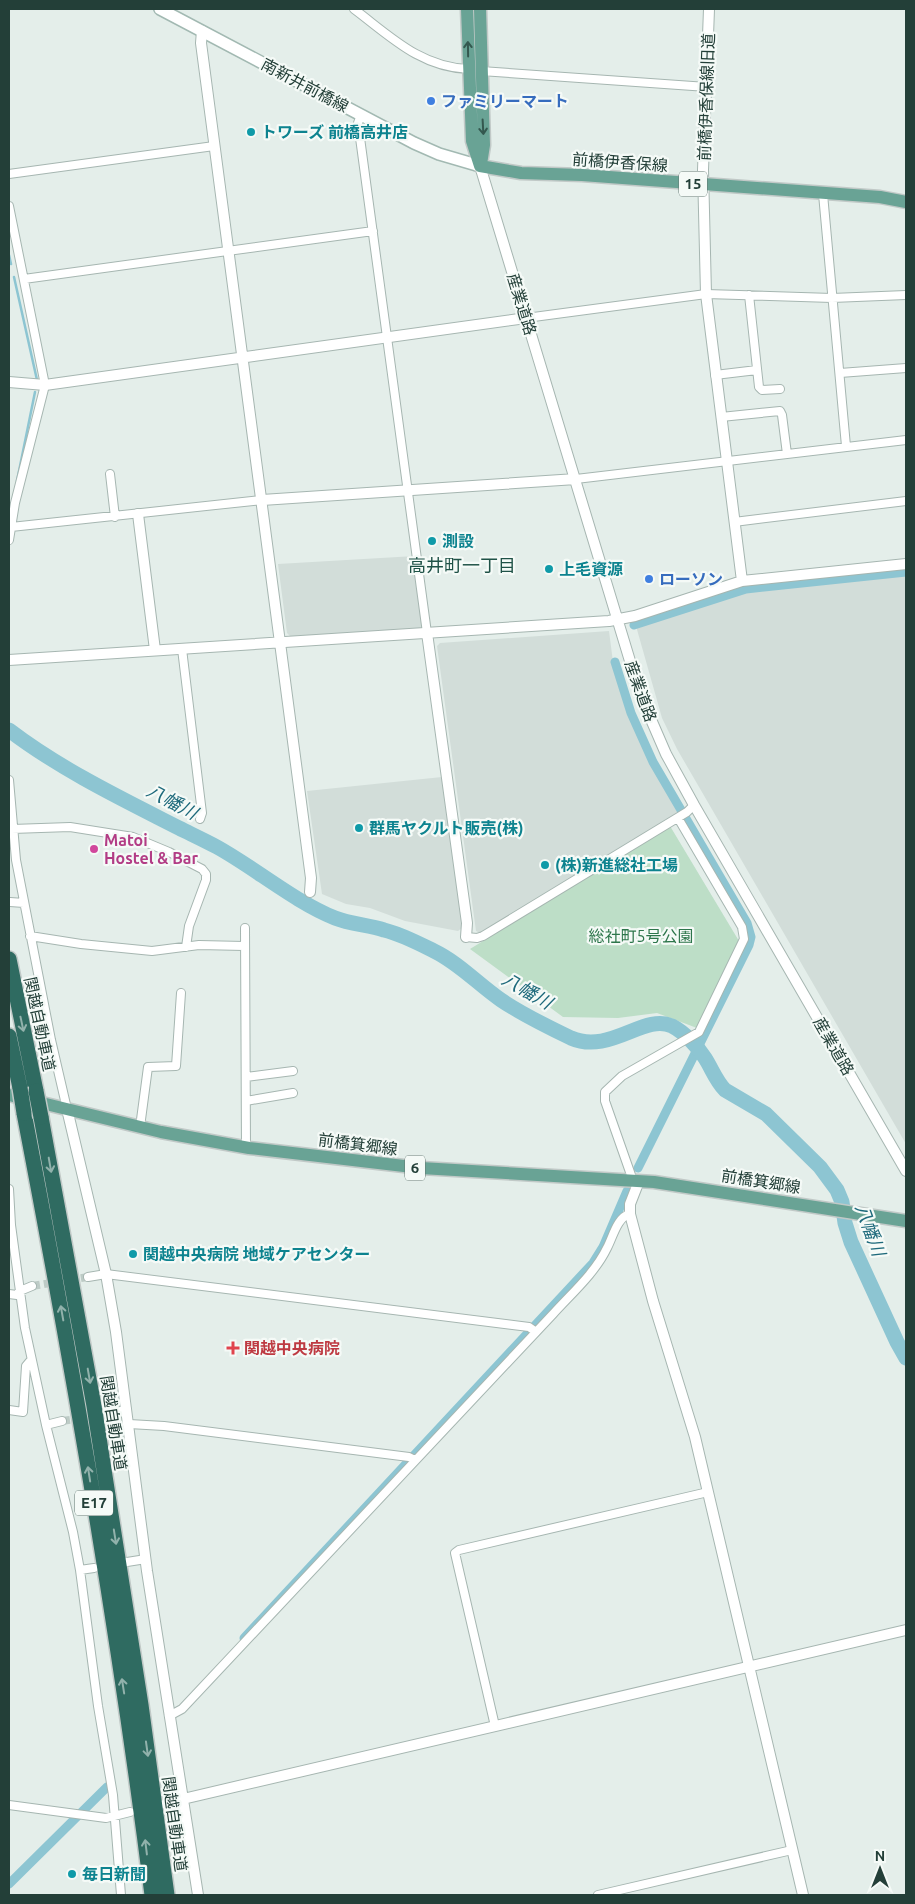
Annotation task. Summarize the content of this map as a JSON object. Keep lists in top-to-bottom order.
{
  "streets": {
    "highway": ["関越自動車道", "E17"],
    "main road": [
      "南新井前橋線",
      "前橋伊香保線",
      "15",
      "前橋箕郷線",
      "6"
    ],
    "street": ["前橋伊香保線旧道", "産業道路"]
  },
  "crossings": [
    ["南新井前橋線", "前橋伊香保線"],
    ["南新井前橋線", "産業道路"],
    ["前橋伊香保線旧道", "前橋伊香保線"],
    ["前橋伊香保線", "産業道路"],
    ["関越自動車道", "前橋箕郷線"]
  ],
  "districts": ["高井町一丁目"],
  "water": ["八幡川"],
  "parks": ["総社町5号公園"],
  "places": {
    "other": [
      "ファミリーマート",
      "トワーズ 前橋高井店",
      "測設",
      "上毛資源",
      "ローソン",
      "群馬ヤクルト販売(株)",
      "Matoi Hostel & Bar",
      "(株)新進総社工場",
      "関越中央病院 地域ケアセンター",
      "毎日新聞"
    ],
    "health": ["関越中央病院"]
  },
  "north": "top"
}
